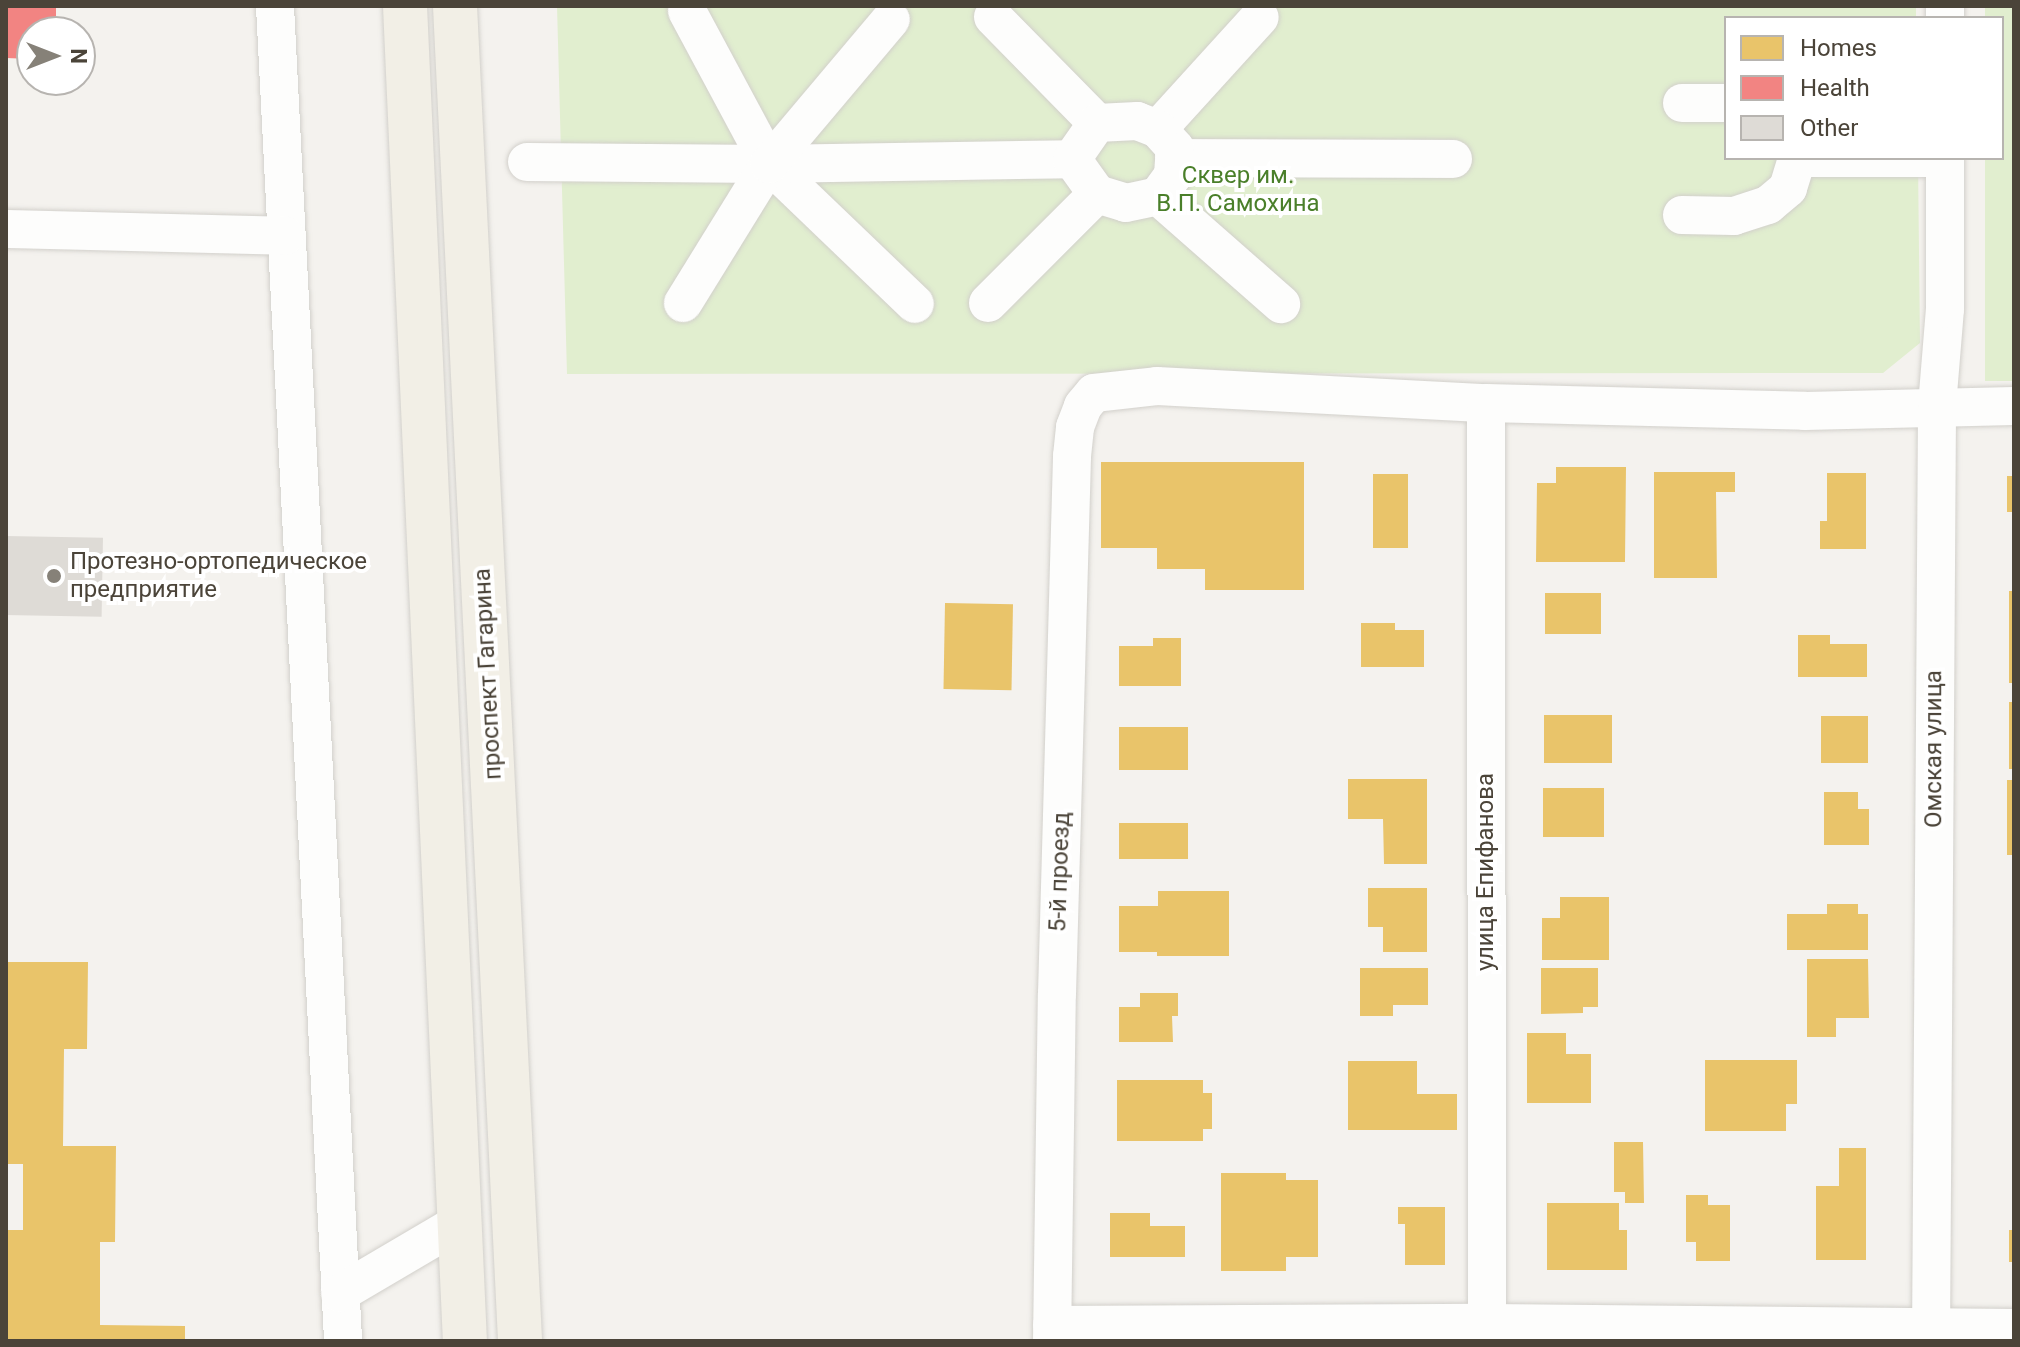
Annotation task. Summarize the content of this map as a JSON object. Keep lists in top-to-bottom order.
{
  "streets": {
    "main road": ["проспект Гагарина"],
    "street": ["Омская улица", "5-й проезд", "улица Епифанова"]
  },
  "crossings": [
    ["5-й проезд", "улица Епифанова"]
  ],
  "parks": ["Сквер им. В.П. Самохина"],
  "places": ["Протезно-ортопедическое предприятие"],
  "legend": ["Homes", "Health", "Other"],
  "north": "right"
}
